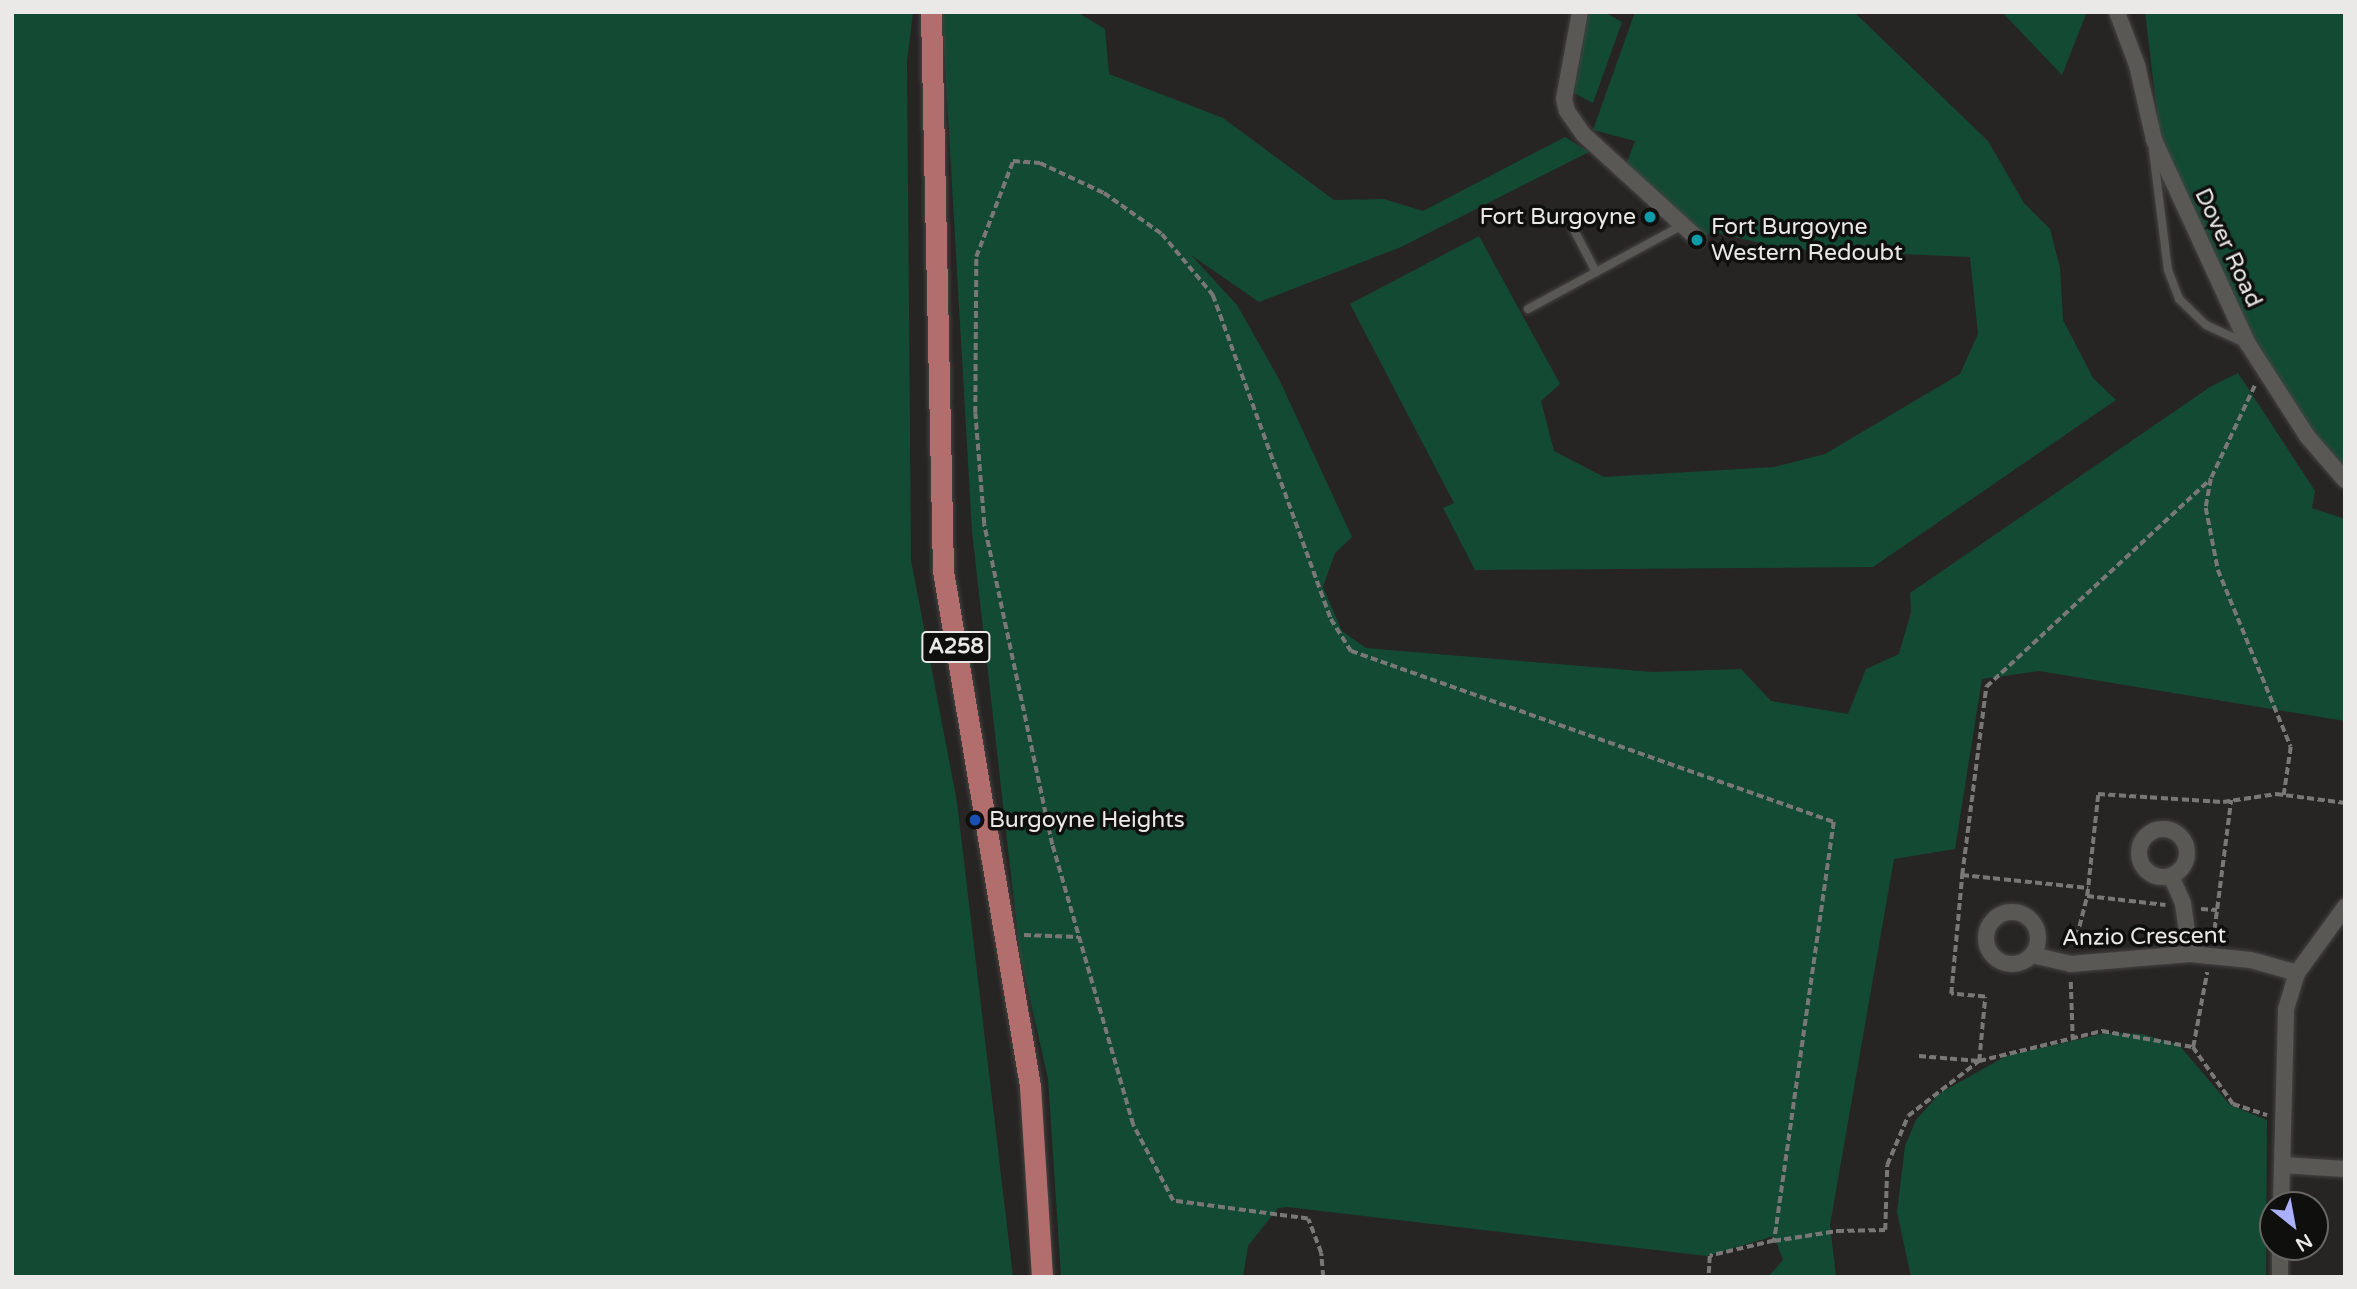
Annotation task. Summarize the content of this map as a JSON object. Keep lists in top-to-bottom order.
{
  "streets": {
    "main road": ["A258"],
    "street": ["Dover Road", "Anzio Crescent"]
  },
  "places": ["Fort Burgoyne", "Fort Burgoyne Western Redoubt", "Burgoyne Heights"],
  "north": "bottom right"
}
